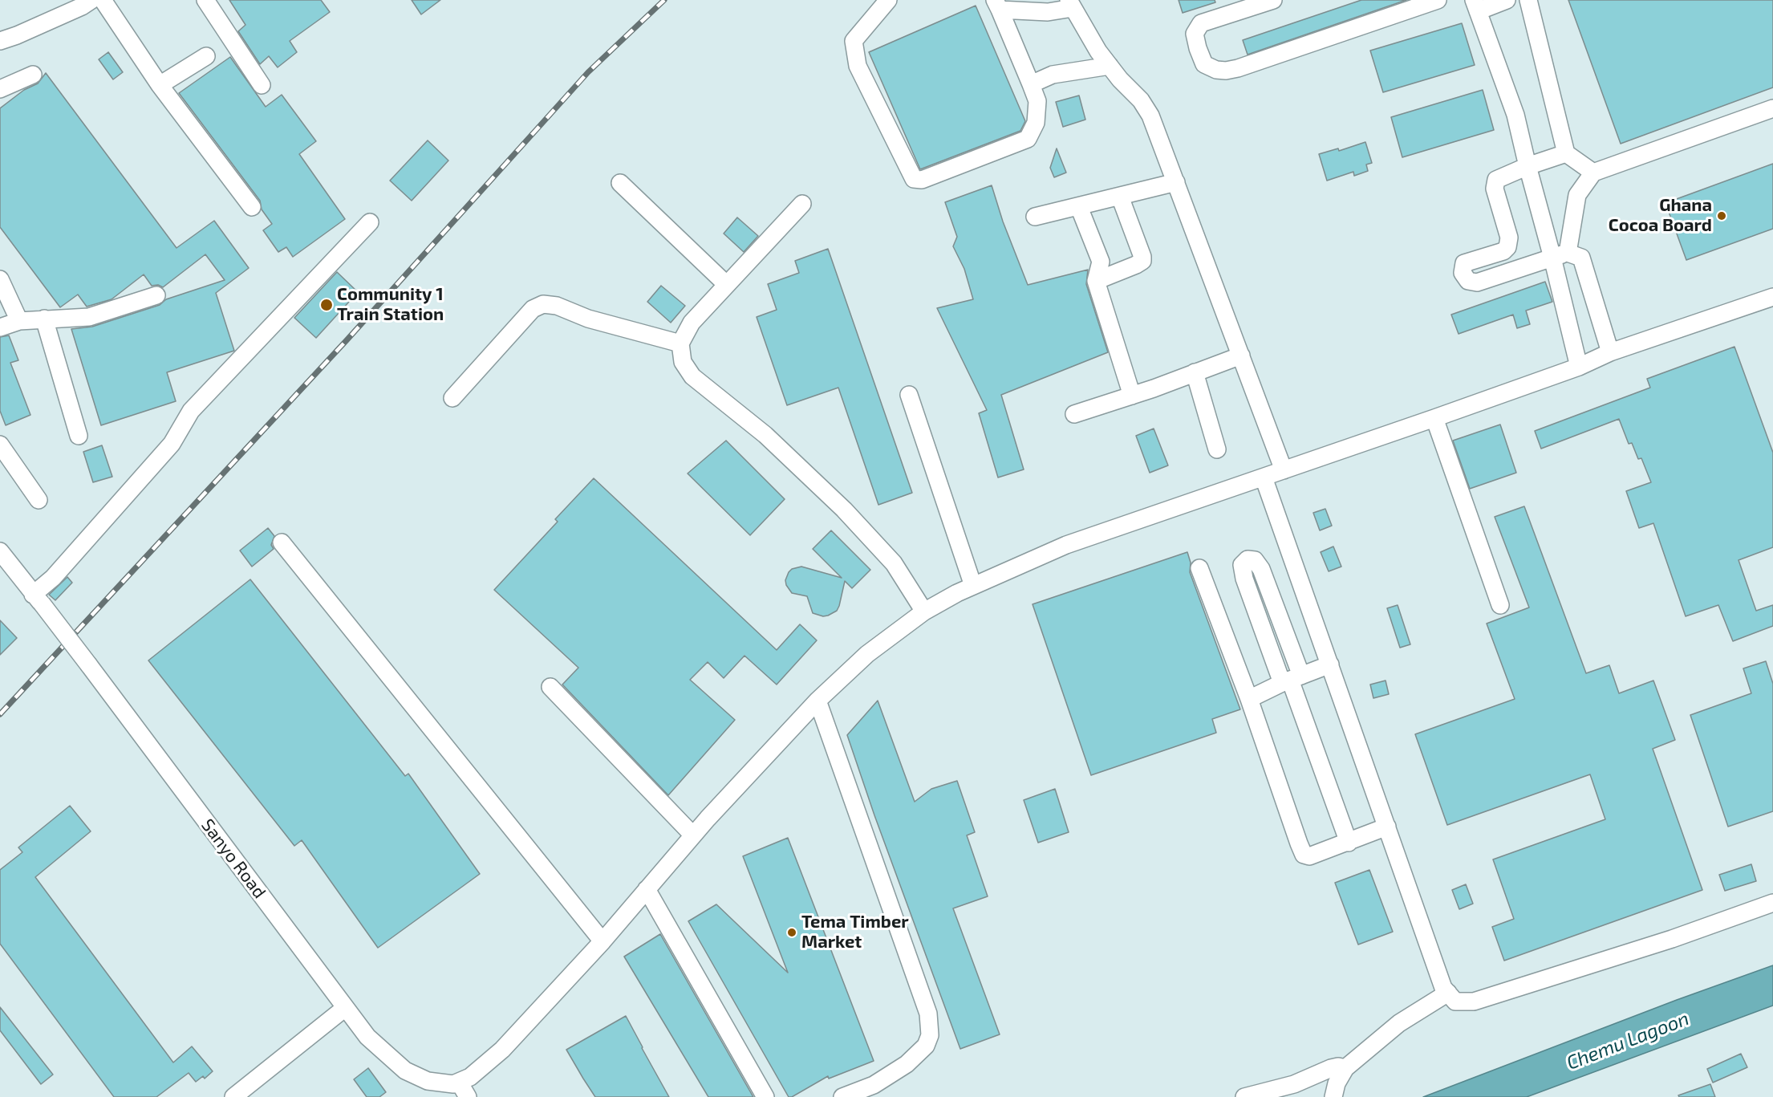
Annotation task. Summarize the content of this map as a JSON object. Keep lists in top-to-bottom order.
{
  "streets": {
    "street": ["Sanyo Road"]
  },
  "water": ["Chemu Lagoon"],
  "places": ["Ghana Cocoa Board", "Community 1 Train Station", "Tema Timber Market"]
}
